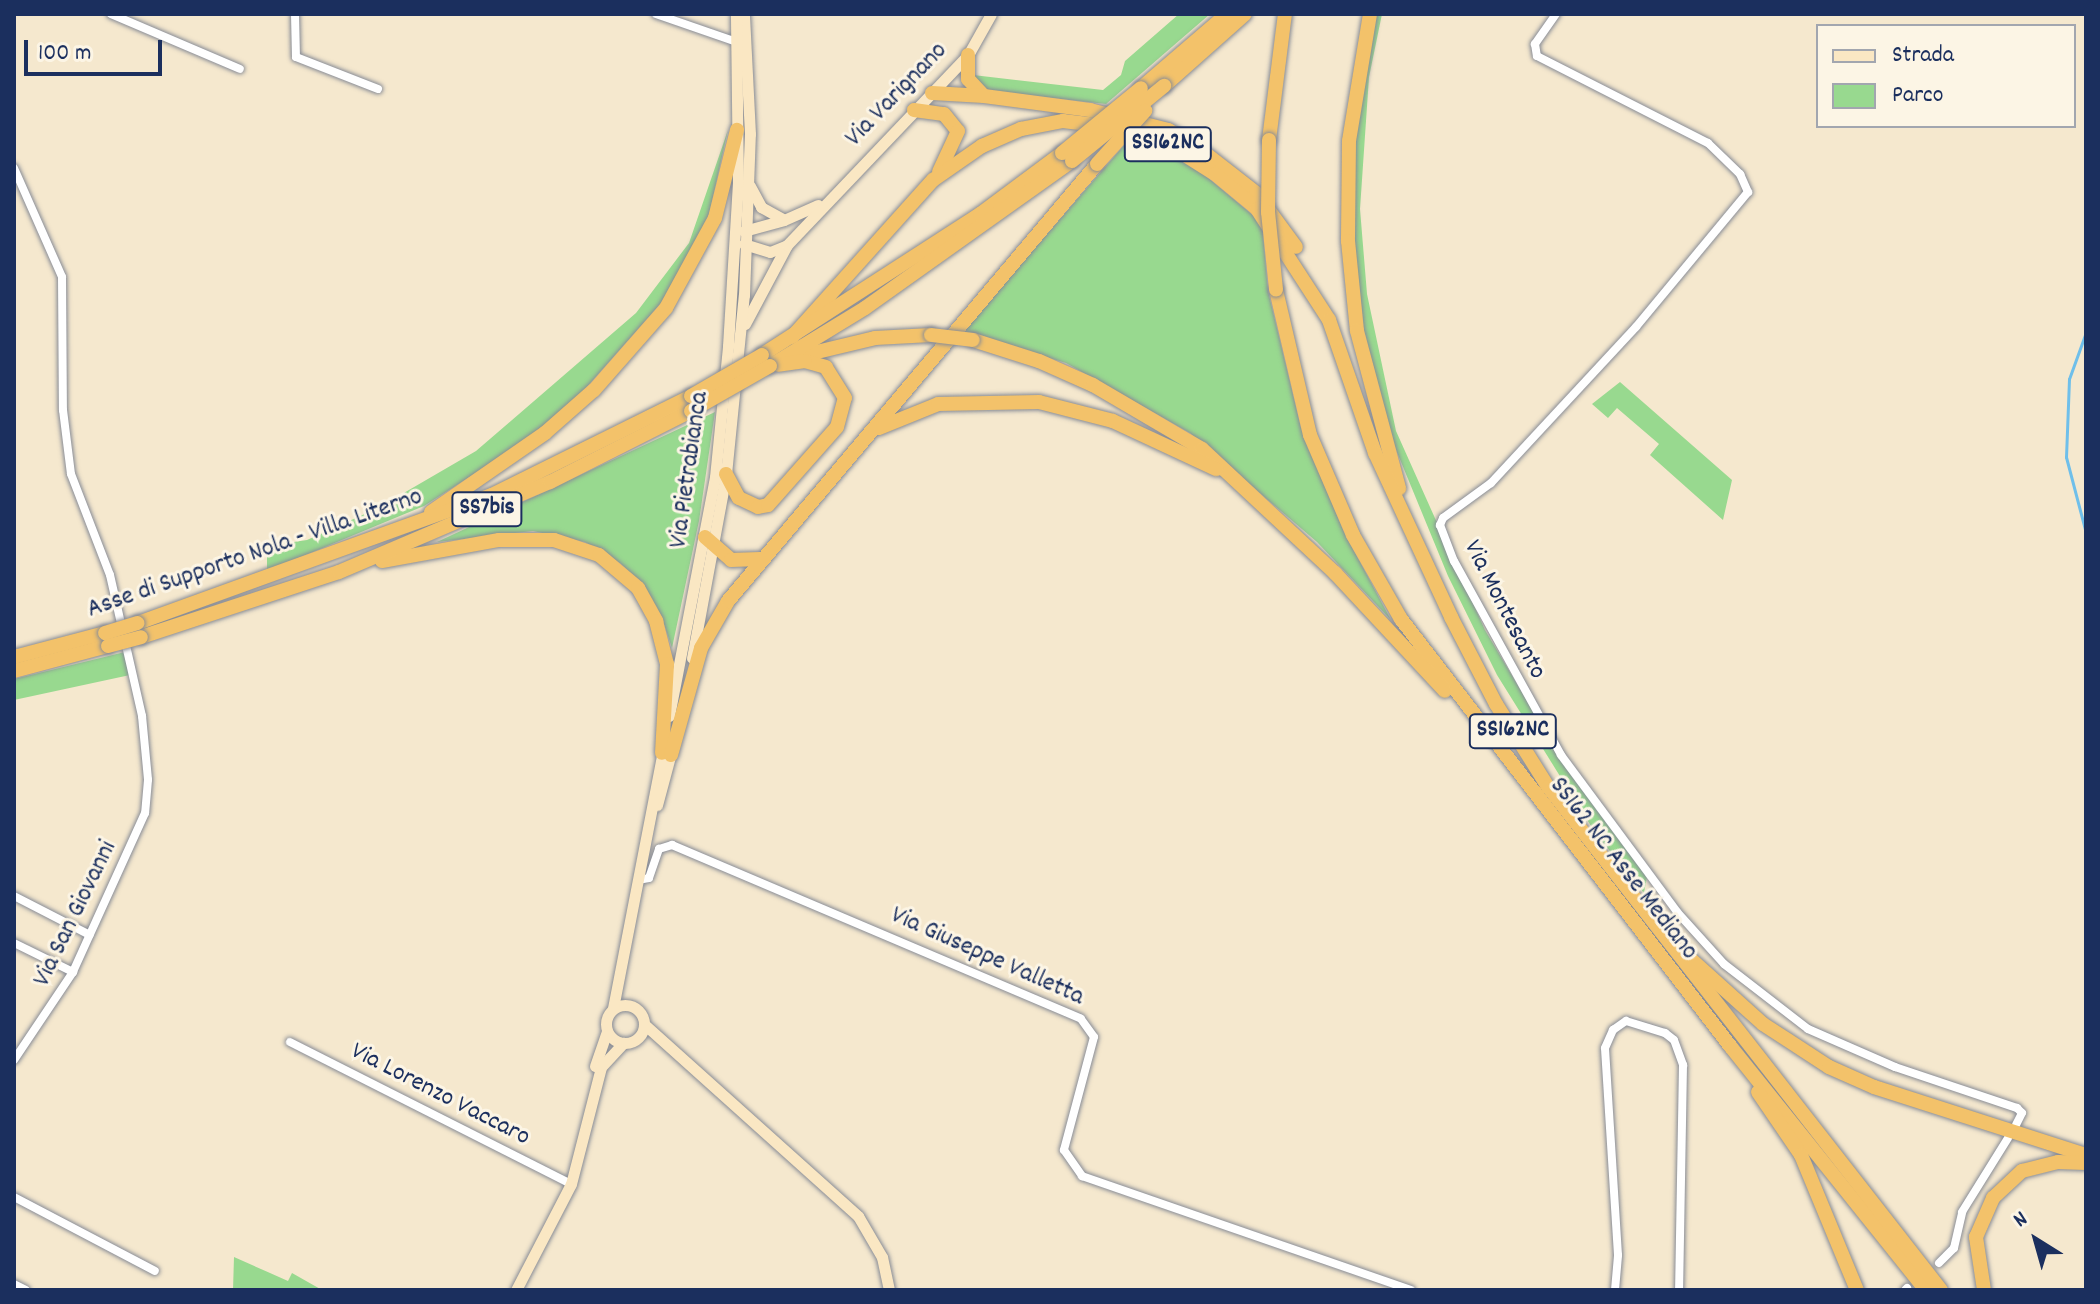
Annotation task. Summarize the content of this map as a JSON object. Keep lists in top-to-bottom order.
{
  "streets": {
    "highway": [
      "SS162NC",
      "SS7bis",
      "Asse di Supporto Nola - Villa Literno",
      "SS162 NC Asse Mediano"
    ],
    "main road": ["Via Varignano", "Via Pietrabianca"],
    "street": [
      "Via Montesanto",
      "Via San Giovanni",
      "Via Giuseppe Valletta",
      "Via Lorenzo Vaccaro"
    ]
  },
  "crossings": [
    ["Via Varignano", "Via Pietrabianca"],
    ["SS162NC", "Asse di Supporto Nola - Villa Literno"],
    ["Via Pietrabianca", "Via Giuseppe Valletta"],
    ["Via Pietrabianca", "Via Lorenzo Vaccaro"]
  ],
  "legend": ["Strada", "Parco"],
  "scale_bar": "100 m",
  "north": "top left"
}
